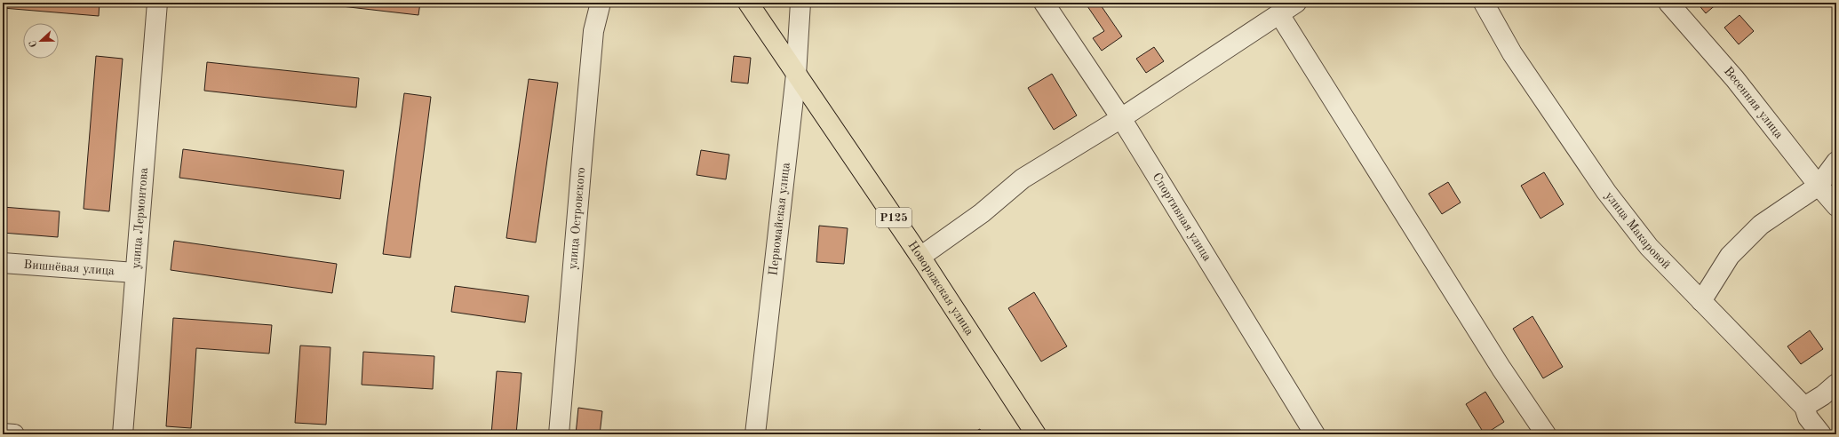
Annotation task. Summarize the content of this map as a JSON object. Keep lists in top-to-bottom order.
{
  "streets": {
    "main road": ["Р125", "Новоряжская улица"],
    "street": [
      "Весенняя улица",
      "Спортивная улица",
      "улица Лермонтова",
      "улица Островского",
      "Первомайская улица",
      "улица Макаровой",
      "Вишнёвая улица"
    ]
  },
  "crossings": [
    ["улица Лермонтова", "Вишнёвая улица"],
    ["Первомайская улица", "Новоряжская улица"]
  ],
  "north": "left"
}
